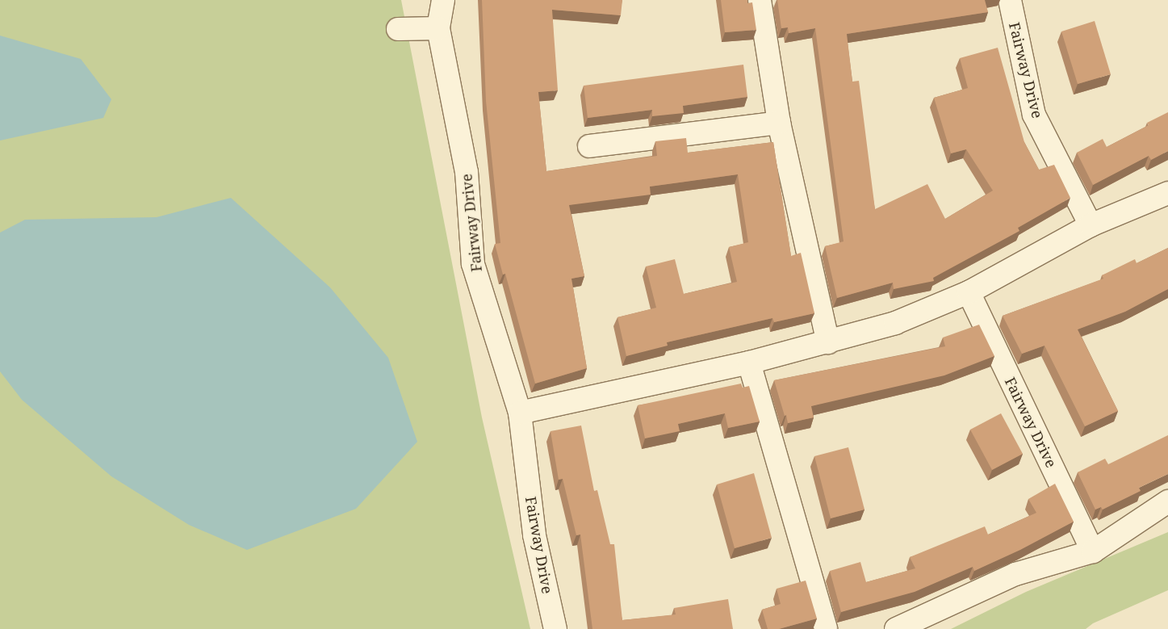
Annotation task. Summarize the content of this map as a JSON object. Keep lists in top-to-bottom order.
{
  "streets": {
    "street": ["Fairway Drive"]
  }
}
